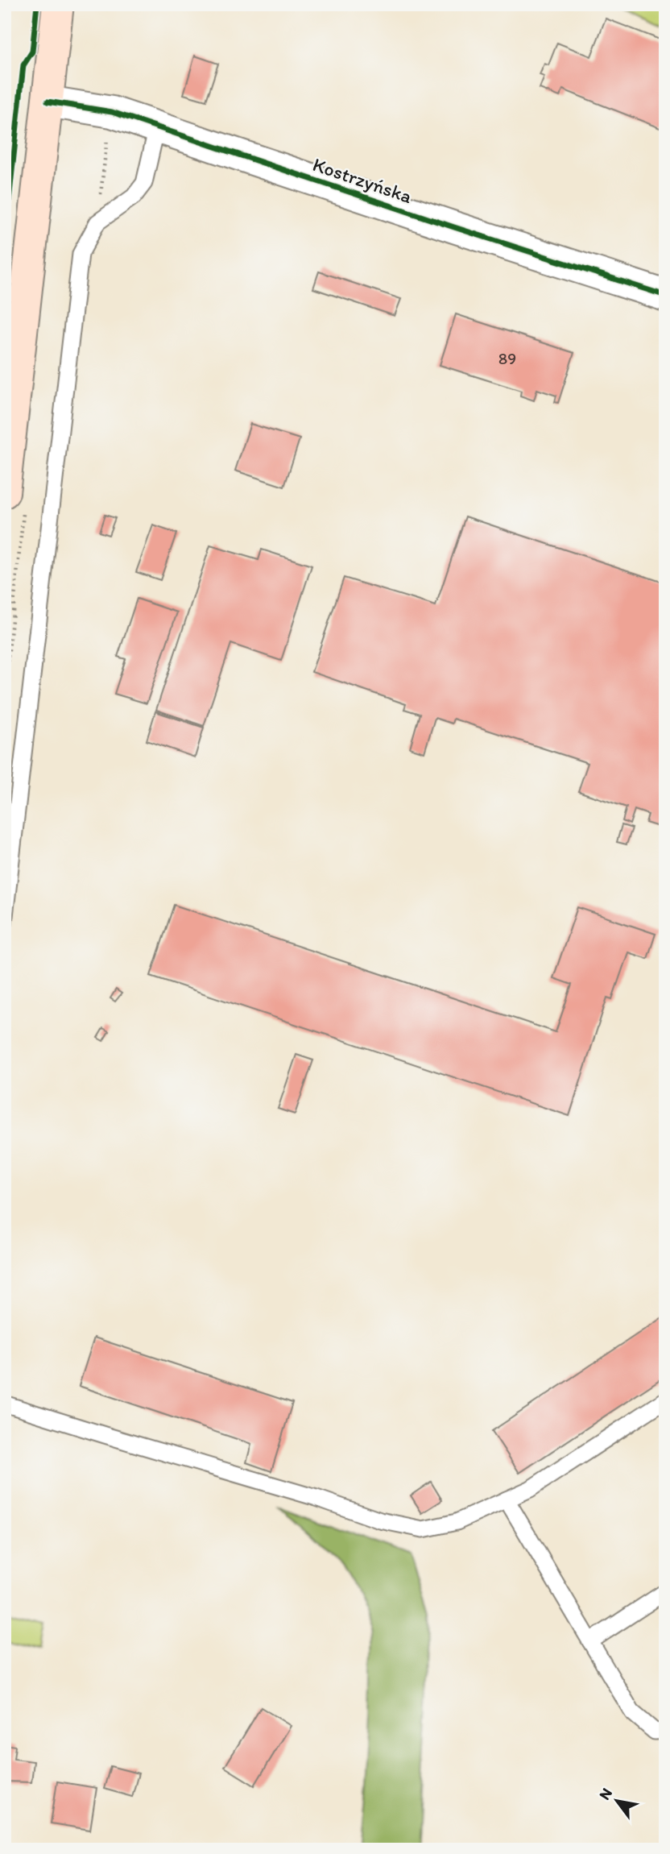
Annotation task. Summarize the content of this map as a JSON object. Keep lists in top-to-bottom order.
{
  "streets": {
    "street": ["Kostrzyńska"]
  },
  "house_numbers": ["89"],
  "north": "top left"
}
